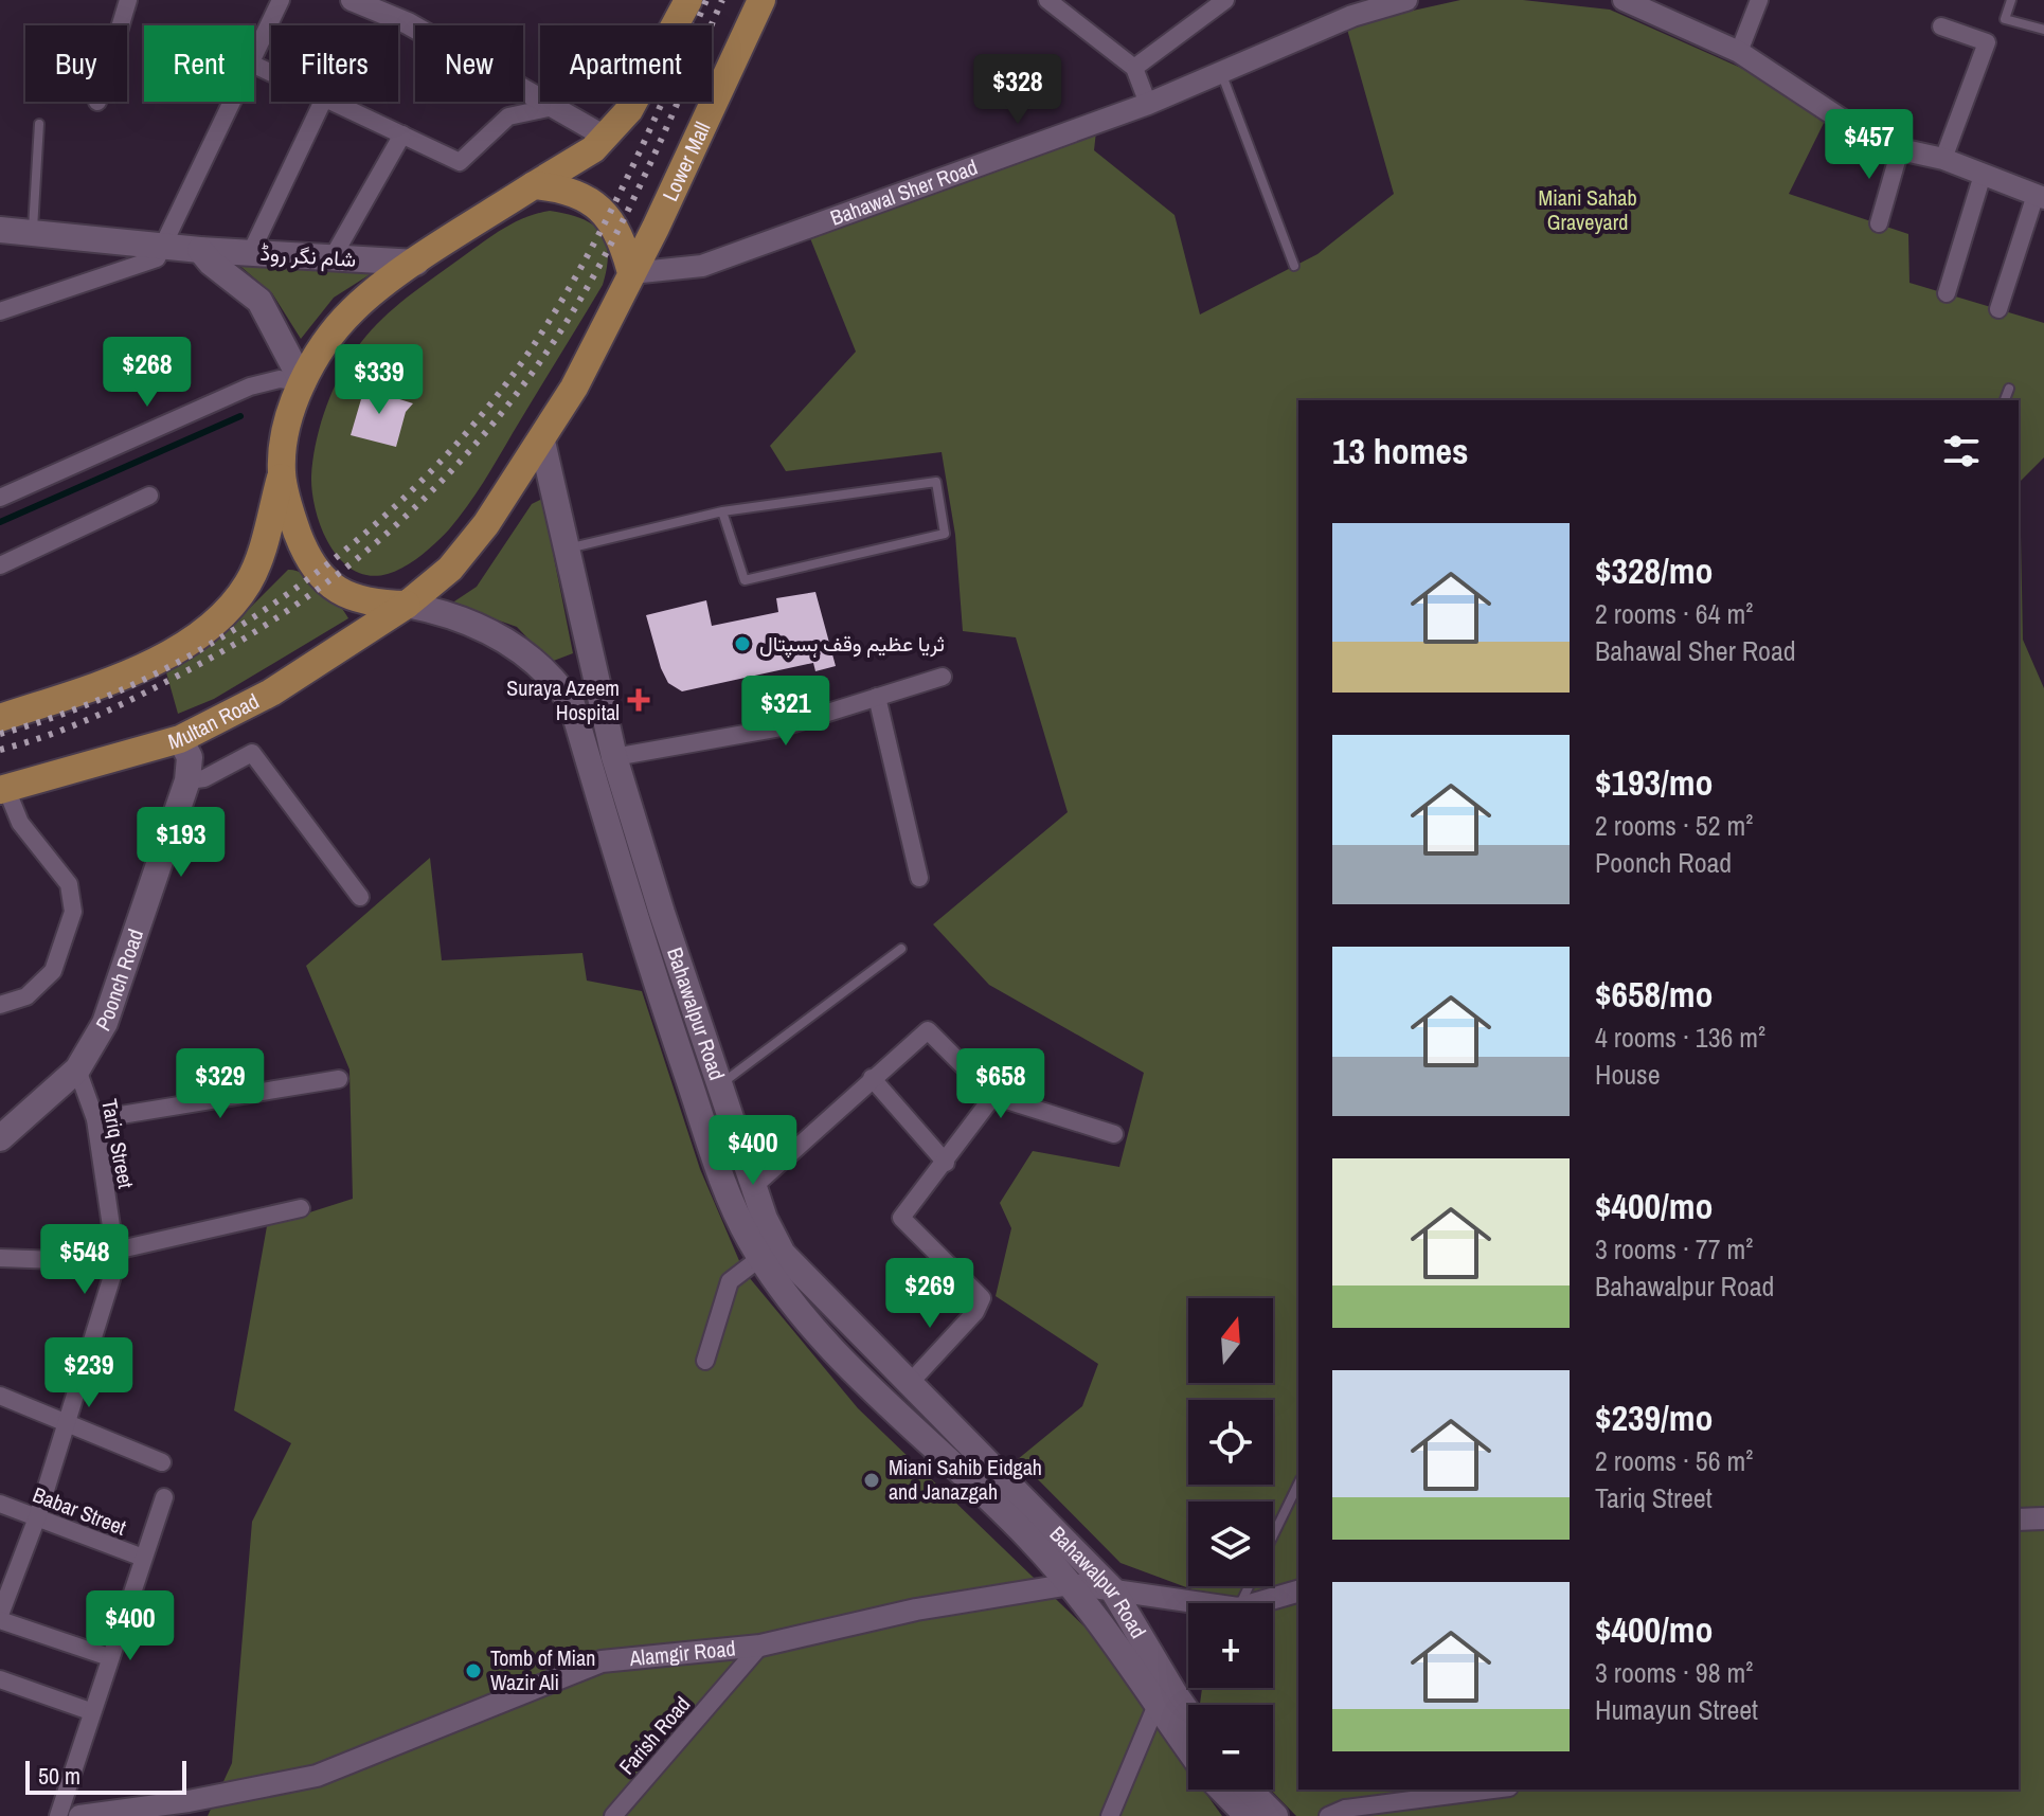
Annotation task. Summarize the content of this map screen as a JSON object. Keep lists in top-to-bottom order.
{
  "streets": {
    "main road": [
      "Lower Mall",
      "شام نگر روڈ",
      "Multan Road",
      "Poonch Road",
      "Bahawalpur Road"
    ],
    "street": [
      "Bahawal Sher Road",
      "Tariq Street",
      "Babar Street",
      "Alamgir Road",
      "Farish Road"
    ]
  },
  "crossings": [
    ["Lower Mall", "Bahawal Sher Road"],
    ["Lower Mall", "Multan Road"],
    ["Lower Mall", "Bahawalpur Road"],
    ["Multan Road", "Poonch Road"],
    ["Multan Road", "Bahawalpur Road"],
    ["Poonch Road", "Tariq Street"],
    ["Bahawalpur Road", "Alamgir Road"],
    ["Tariq Street", "Babar Street"],
    ["Alamgir Road", "Farish Road"]
  ],
  "parks": ["Miani Sahab Graveyard"],
  "places": {
    "other": ["ثریا عظیم وقف ہسپتال", "Miani Sahib Eidgah and Janazgah", "Tomb of Mian Wazir Ali"],
    "health": ["Suraya Azeem Hospital"]
  },
  "scale_bar": "50 m",
  "north": "top",
  "page": {
    "chip": [
      "Buy",
      "Rent",
      "Filters",
      "New",
      "Apartment"
    ],
    "price": [
      "$328",
      "$457",
      "$268",
      "$339",
      "$321",
      "$193",
      "$329",
      "$658",
      "$400",
      "$548",
      "$269",
      "$239",
      "$400"
    ],
    "heading": "13 homes",
    "list": [
      {
        "name": "$328/mo",
        "note": "2 rooms · 64 m² · Bahawal Sher Road"
      },
      {
        "name": "$193/mo",
        "note": "2 rooms · 52 m² · Poonch Road"
      },
      {
        "name": "$658/mo",
        "note": "4 rooms · 136 m² · House"
      },
      {
        "name": "$400/mo",
        "note": "3 rooms · 77 m² · Bahawalpur Road"
      },
      {
        "name": "$239/mo",
        "note": "2 rooms · 56 m² · Tariq Street"
      },
      {
        "name": "$400/mo",
        "note": "3 rooms · 98 m² · Humayun Street"
      }
    ],
    "map_buttons": ["+", "−"],
    "scale": "50 m"
  }
}
